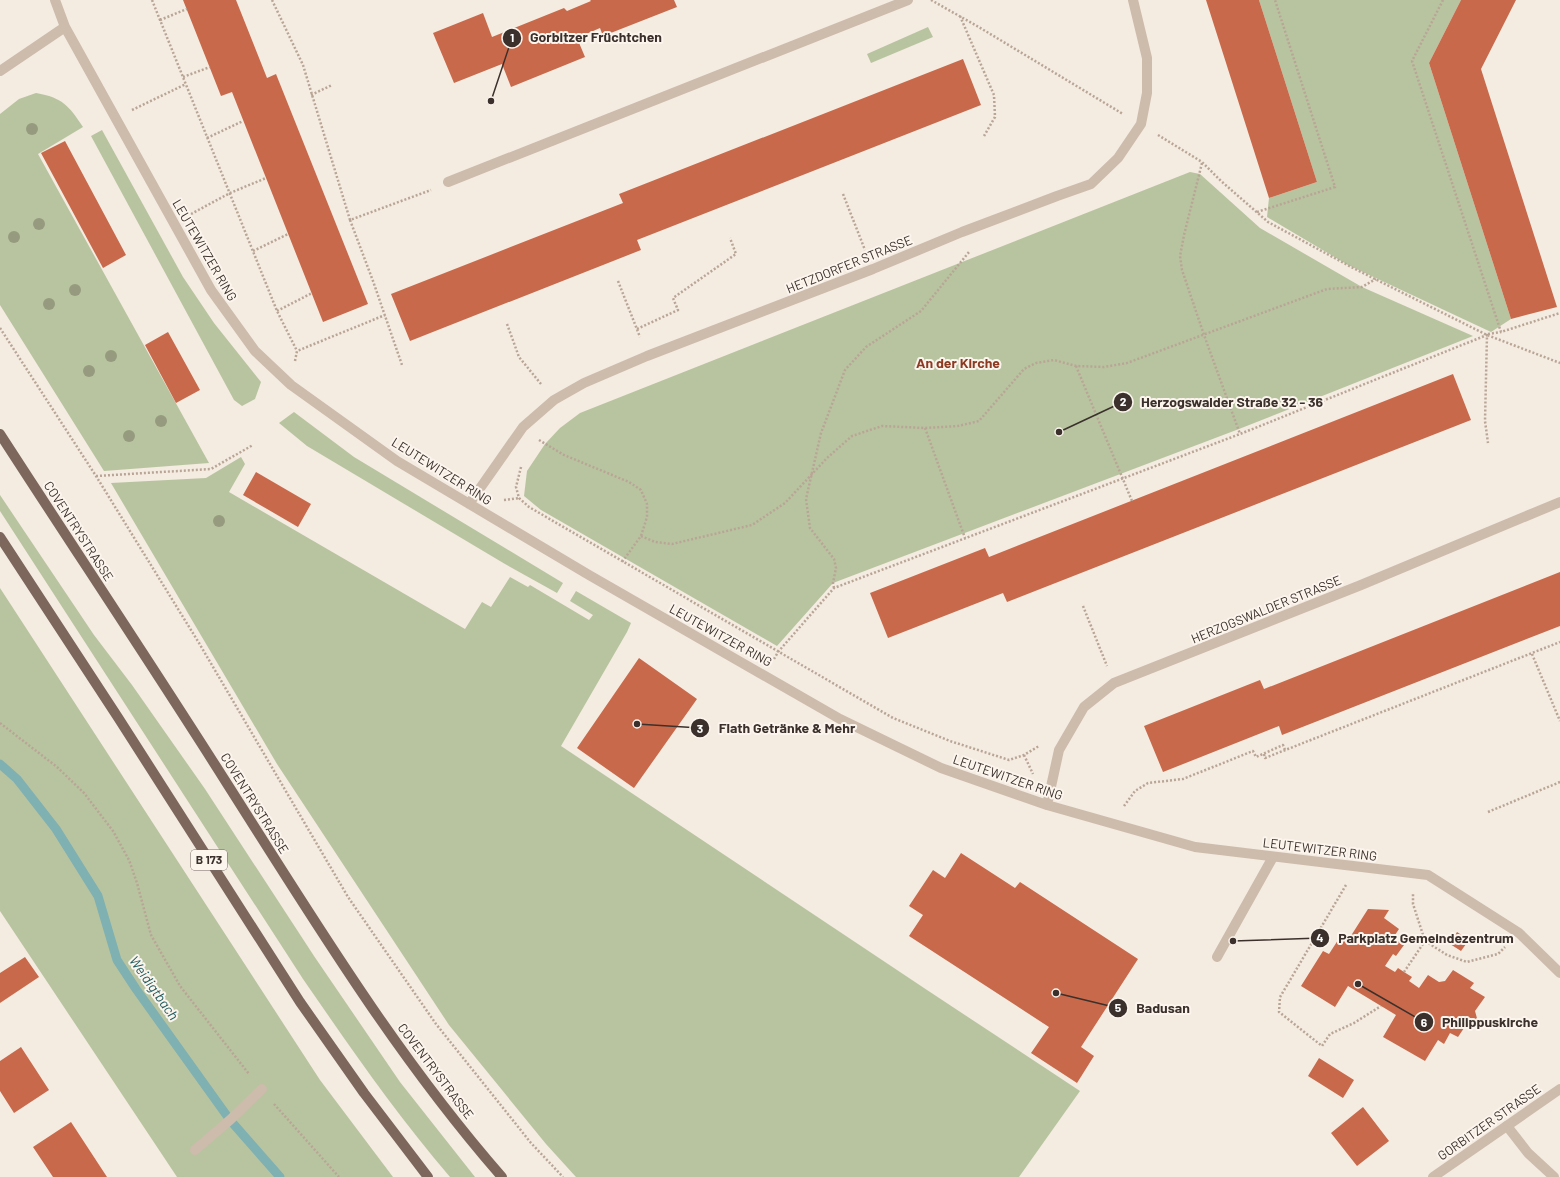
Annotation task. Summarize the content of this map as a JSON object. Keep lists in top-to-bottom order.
{
  "streets": {
    "main road": ["COVENTRYSTRASSE", "B 173"],
    "street": [
      "LEUTEWITZER RING",
      "HETZDORFER STRASSE",
      "HERZOGSWALDER STRASSE",
      "GORBITZER STRASSE"
    ]
  },
  "crossings": [
    ["LEUTEWITZER RING", "HETZDORFER STRASSE"],
    ["LEUTEWITZER RING", "HERZOGSWALDER STRASSE"]
  ],
  "districts": ["An der Kirche"],
  "water": ["Weidigtbach"],
  "places": [
    "Gorbitzer Früchtchen",
    "Herzogswalder Straße 32 - 36",
    "Flath Getränke & Mehr",
    "Parkplatz Gemeindezentrum",
    "Philippuskirche",
    "Badusan"
  ]
}
